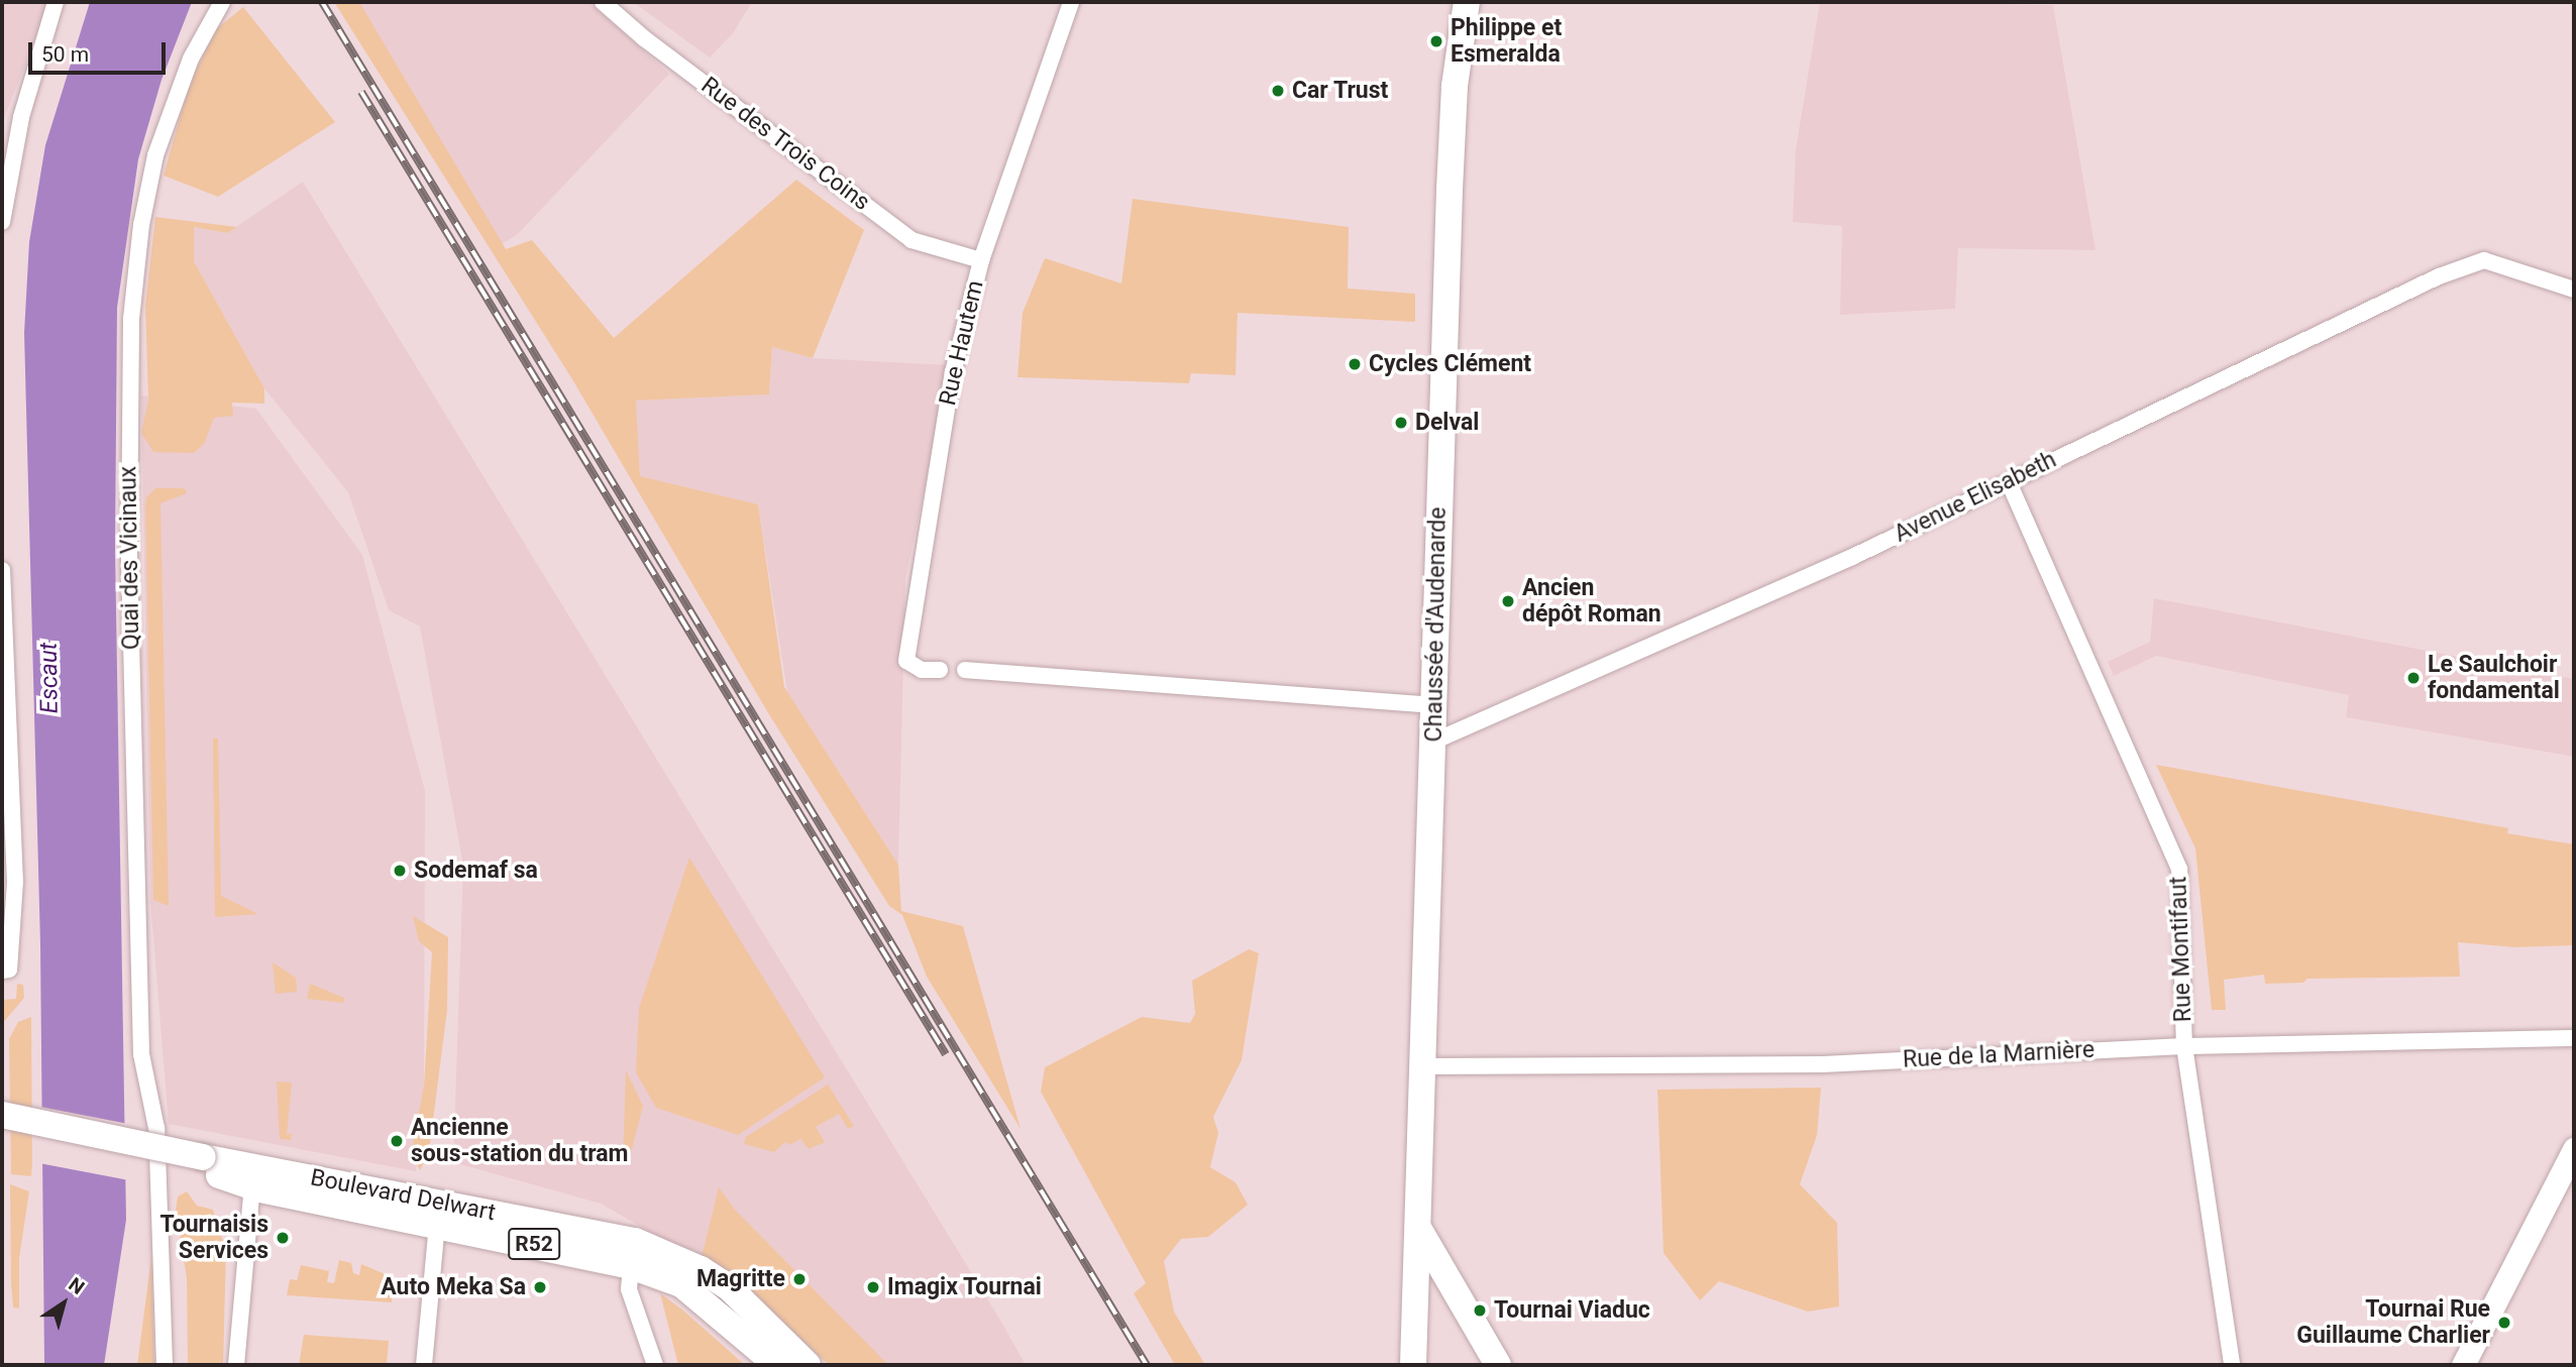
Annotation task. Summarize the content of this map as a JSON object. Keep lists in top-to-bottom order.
{
  "streets": {
    "main road": ["Chaussée d'Audenarde", "Boulevard Delwart", "R52"],
    "street": [
      "Rue des Trois Coins",
      "Rue Hautem",
      "Avenue Elisabeth",
      "Quai des Vicinaux",
      "Rue Montifaut",
      "Rue de la Marnière"
    ]
  },
  "crossings": [
    ["Rue des Trois Coins", "Rue Hautem"],
    ["Avenue Elisabeth", "Chaussée d'Audenarde"],
    ["Avenue Elisabeth", "Rue Montifaut"],
    ["Chaussée d'Audenarde", "Rue de la Marnière"],
    ["Rue Montifaut", "Rue de la Marnière"]
  ],
  "water": ["Escaut"],
  "places": [
    "Philippe et Esmeralda",
    "Car Trust",
    "Cycles Clément",
    "Delval",
    "Ancien dépôt Roman",
    "Le Saulchoir fondamental",
    "Sodemaf sa",
    "Ancienne sous-station du tram",
    "Tournaisis Services",
    "Magritte",
    "Auto Meka Sa",
    "Imagix Tournai",
    "Tournai Viaduc",
    "Tournai Rue Guillaume Charlier"
  ],
  "scale_bar": "50 m",
  "north": "top right"
}
